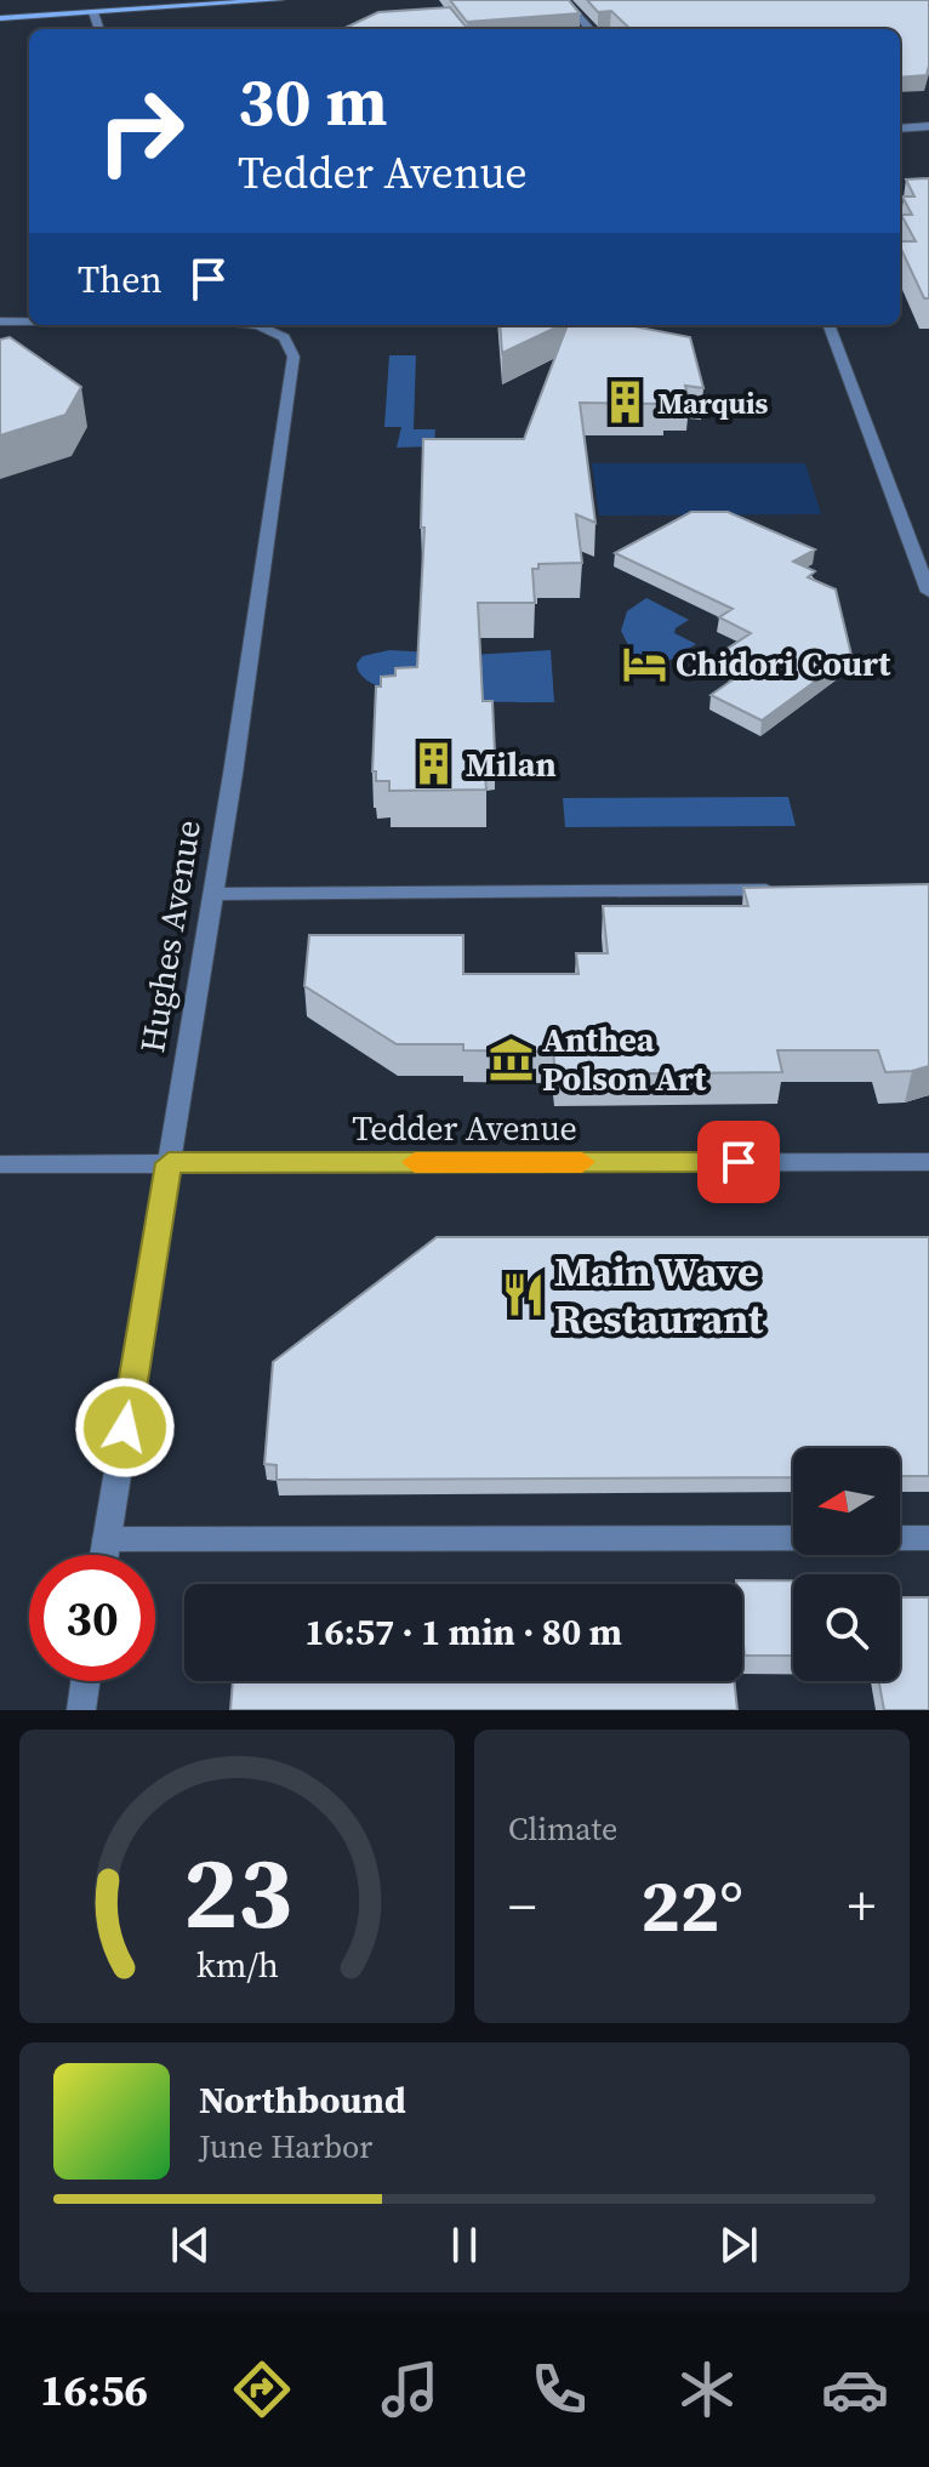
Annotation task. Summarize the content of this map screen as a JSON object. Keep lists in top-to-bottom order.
{
  "streets": {
    "street": ["Hughes Avenue", "Tedder Avenue"]
  },
  "crossings": [
    ["Hughes Avenue", "Tedder Avenue"]
  ],
  "places": {
    "building": ["Marquis", "Milan"],
    "hotel": ["Chidori Court"],
    "museum": ["Anthea Polson Art"],
    "restaurant": ["Main Wave Restaurant"]
  },
  "north": "left",
  "page": {
    "turn": ["30 m", "Tedder Avenue"],
    "then": "Then",
    "limit": "30",
    "trip": "16:57 · 1 min · 80 m",
    "tile": "Climate",
    "heat": ["−", "22°", "+"],
    "song": ["Northbound", "June Harbor"],
    "tabs": "16:56",
    "gauge": ["23", "km/h"]
  }
}
